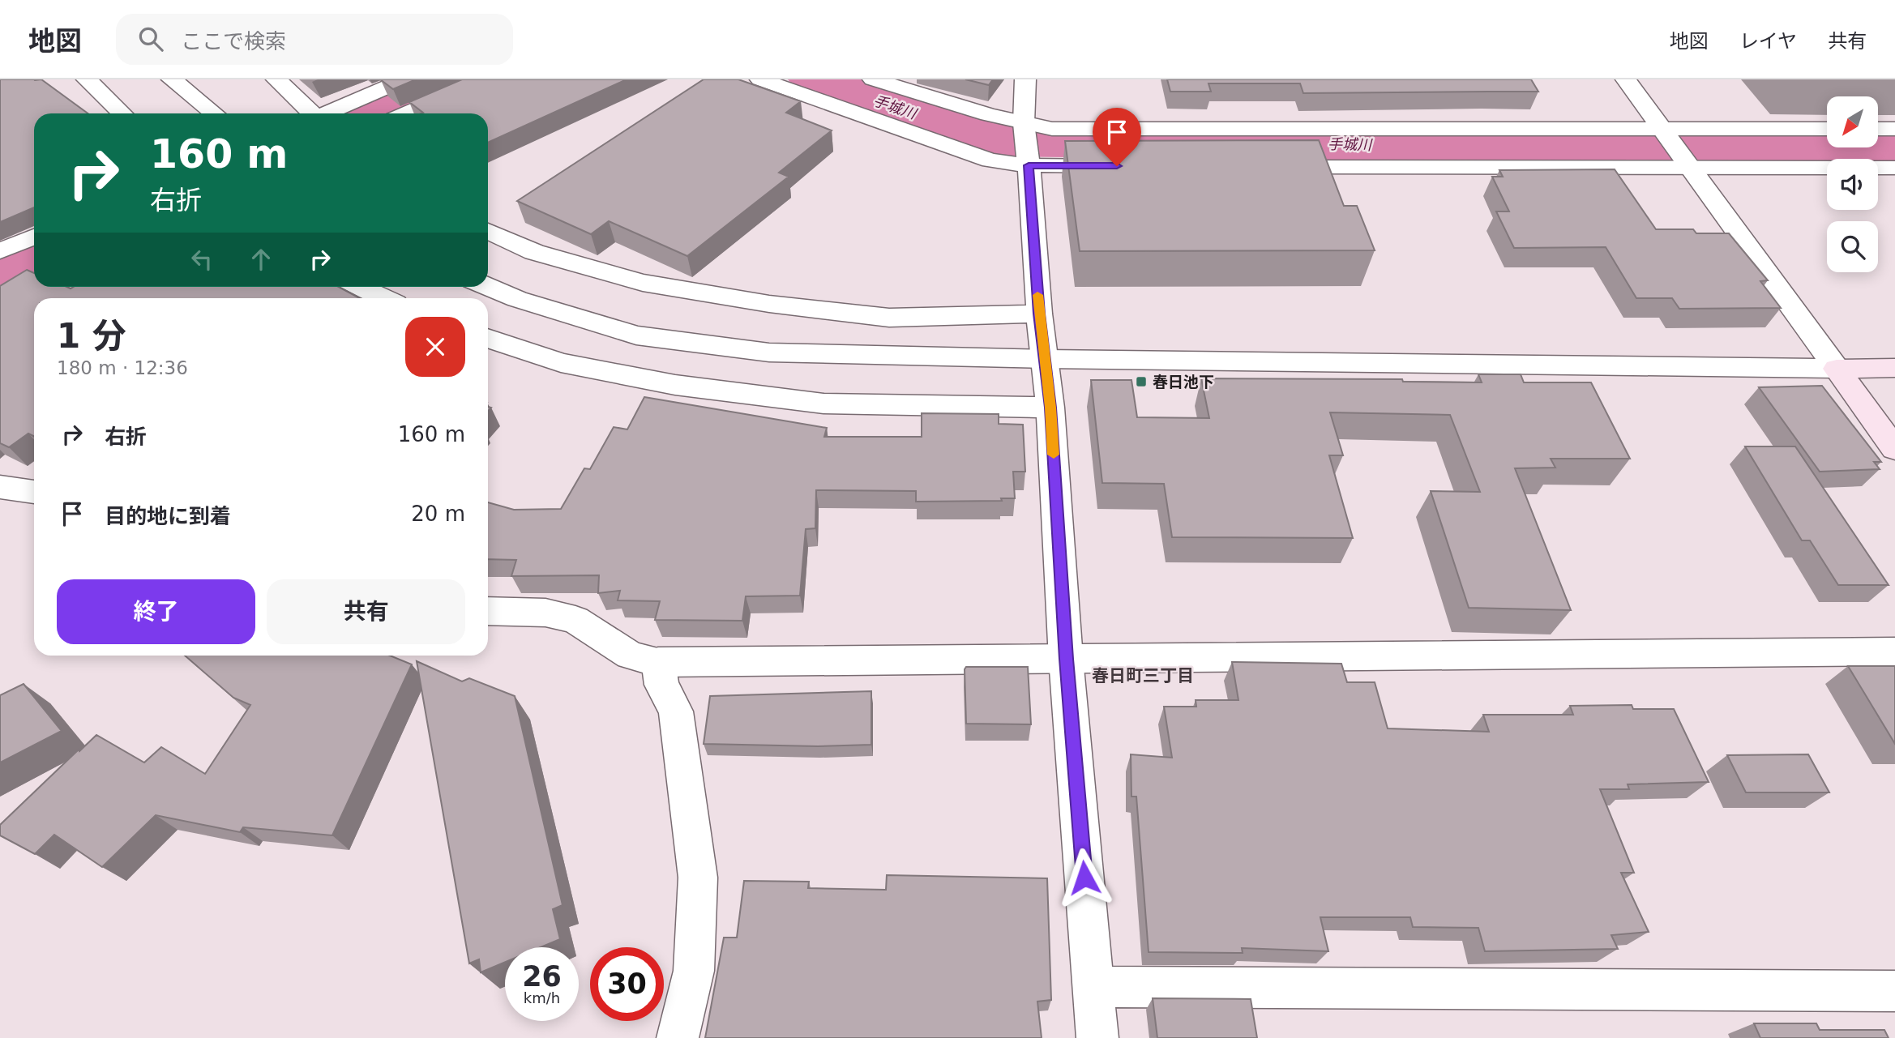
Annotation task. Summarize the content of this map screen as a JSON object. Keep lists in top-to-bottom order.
{
  "districts": ["春日町三丁目"],
  "water": ["手城川"],
  "places": {
    "transit": ["春日池下"]
  },
  "north": "bottom left",
  "page": {
    "header": "地図",
    "search": "ここで検索",
    "nav": ["地図", "レイヤ", "共有"],
    "turn": ["160 m", "右折"],
    "heading": ["1 分", "180 m · 12:36"],
    "list": [
      {
        "name": "右折",
        "value": "160 m"
      },
      {
        "name": "目的地に到着",
        "value": "20 m"
      }
    ],
    "buttons": ["終了", "共有"],
    "speed": "26 km/h",
    "limit": "30"
  }
}
